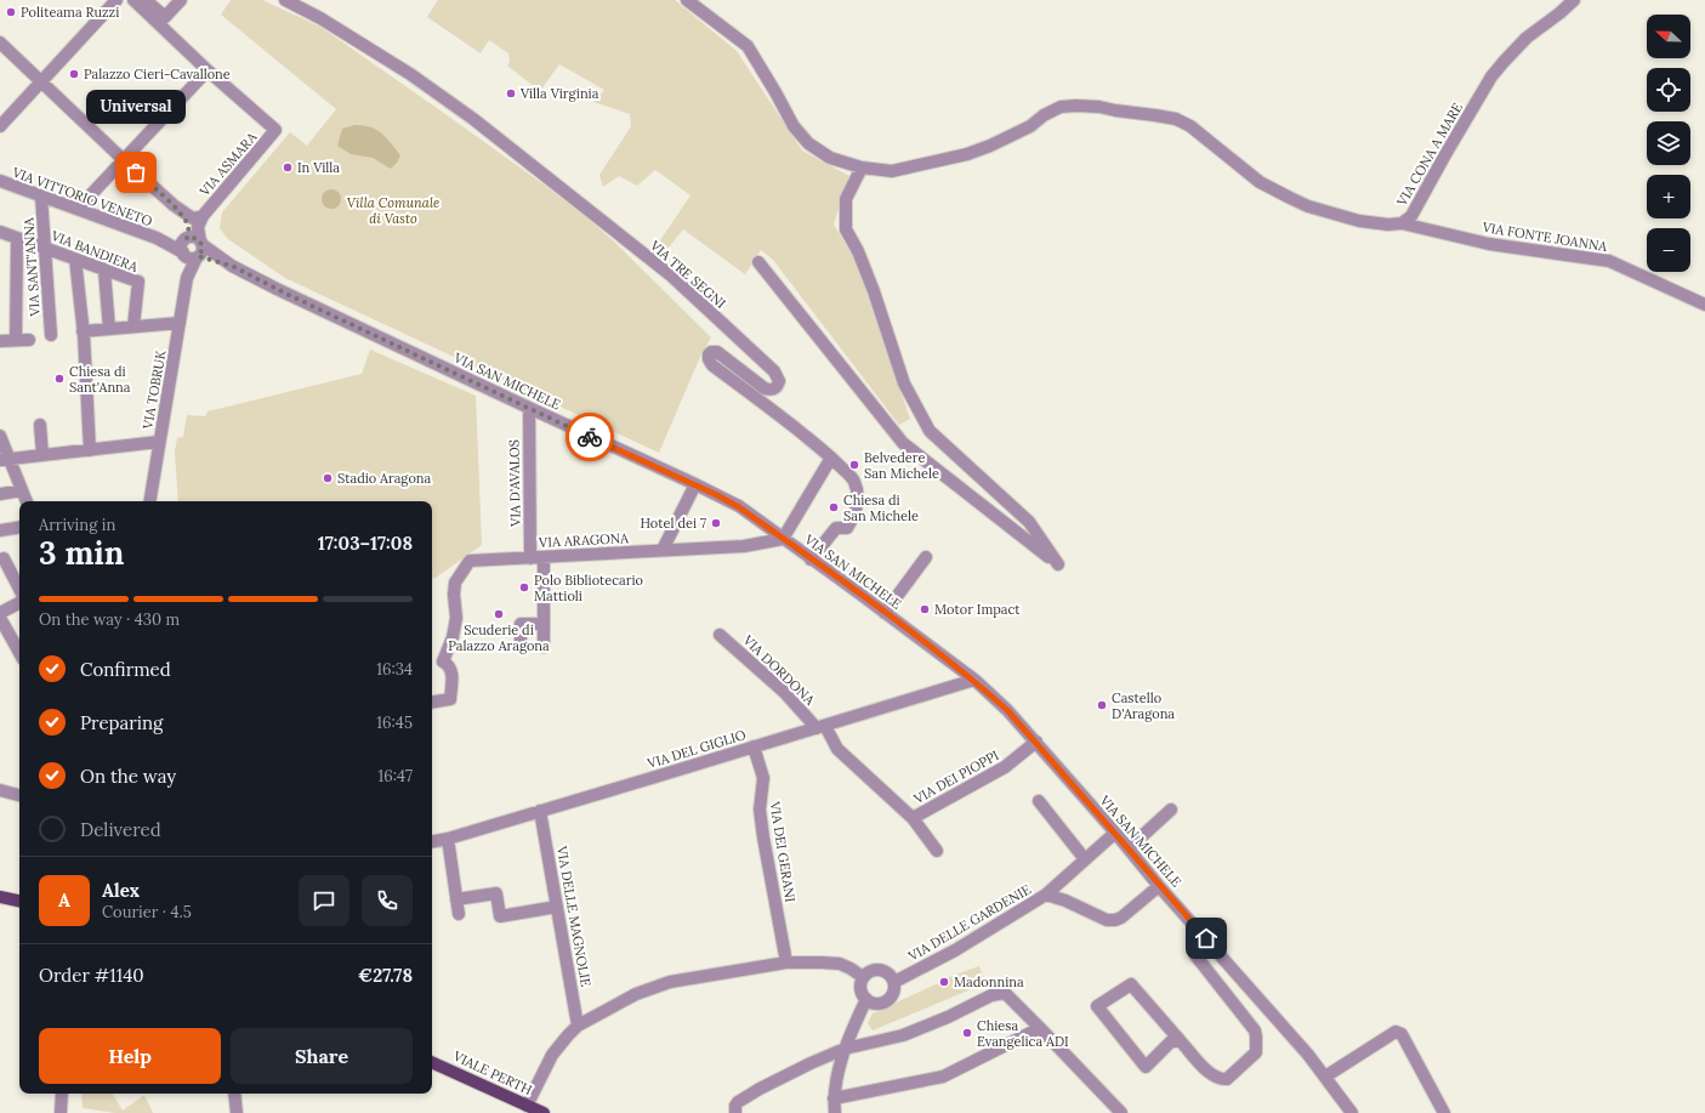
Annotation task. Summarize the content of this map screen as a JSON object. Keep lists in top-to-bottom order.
{
  "streets": {
    "main road": ["VIALE PERTH"],
    "street": [
      "VIA CONA A MARE",
      "VIA ASMARA",
      "VIA VITTORIO VENETO",
      "VIA FONTE JOANNA",
      "VIA BANDIERA",
      "VIA SANT'ANNA",
      "VIA TRE SEGNI",
      "VIA SAN MICHELE",
      "VIA TOBRUK",
      "VIA D'AVALOS",
      "VIA ARAGONA",
      "VIA DORDONA",
      "VIA DEL GIGLIO",
      "VIA DEI PIOPPI",
      "VIA DEI GERANI",
      "VIA DELLE MAGNOLIE",
      "VIA DELLE GARDENIE"
    ]
  },
  "crossings": [
    ["VIA CONA A MARE", "VIA FONTE JOANNA"],
    ["VIA VITTORIO VENETO", "VIA SANT'ANNA"],
    ["VIA VITTORIO VENETO", "VIA SAN MICHELE"],
    ["VIA BANDIERA", "VIA SANT'ANNA"],
    ["VIA SAN MICHELE", "VIA TOBRUK"],
    ["VIA SAN MICHELE", "VIA D'AVALOS"],
    ["VIA SAN MICHELE", "VIA ARAGONA"],
    ["VIA SAN MICHELE", "VIA DEL GIGLIO"],
    ["VIA SAN MICHELE", "VIA DEI PIOPPI"],
    ["VIA SAN MICHELE", "VIA DELLE GARDENIE"],
    ["VIA D'AVALOS", "VIA ARAGONA"],
    ["VIA DORDONA", "VIA DEL GIGLIO"],
    ["VIA DORDONA", "VIA DEI PIOPPI"],
    ["VIA DEL GIGLIO", "VIA DEI GERANI"],
    ["VIA DEL GIGLIO", "VIA DELLE MAGNOLIE"]
  ],
  "parks": ["Villa Comunale di Vasto"],
  "places": [
    "Politeama Ruzzi",
    "Palazzo Cieri-Cavallone",
    "Villa Virginia",
    "In Villa",
    "Universal",
    "Chiesa di Sant'Anna",
    "Belvedere San Michele",
    "Stadio Aragona",
    "Chiesa di San Michele",
    "Hotel dei 7",
    "Polo Bibliotecario Mattioli",
    "Motor Impact",
    "Scuderie di Palazzo Aragona",
    "Castello D'Aragona",
    "Madonnina",
    "Chiesa Evangelica ADI"
  ],
  "north": "left",
  "page": {
    "map_buttons": ["+", "−"],
    "bubble": "Universal",
    "heading": ["3 min", "Arriving in", "17:03–17:08"],
    "panel": [
      "Alex",
      "Courier · 4.5",
      "Order #1140",
      "€27.78"
    ],
    "bar": "On the way · 430 m",
    "list": [
      ["Confirmed", "16:34"],
      ["Preparing", "16:45"],
      ["On the way", "16:47"],
      "Delivered"
    ],
    "round": "A",
    "buttons": ["Help", "Share"]
  }
}
